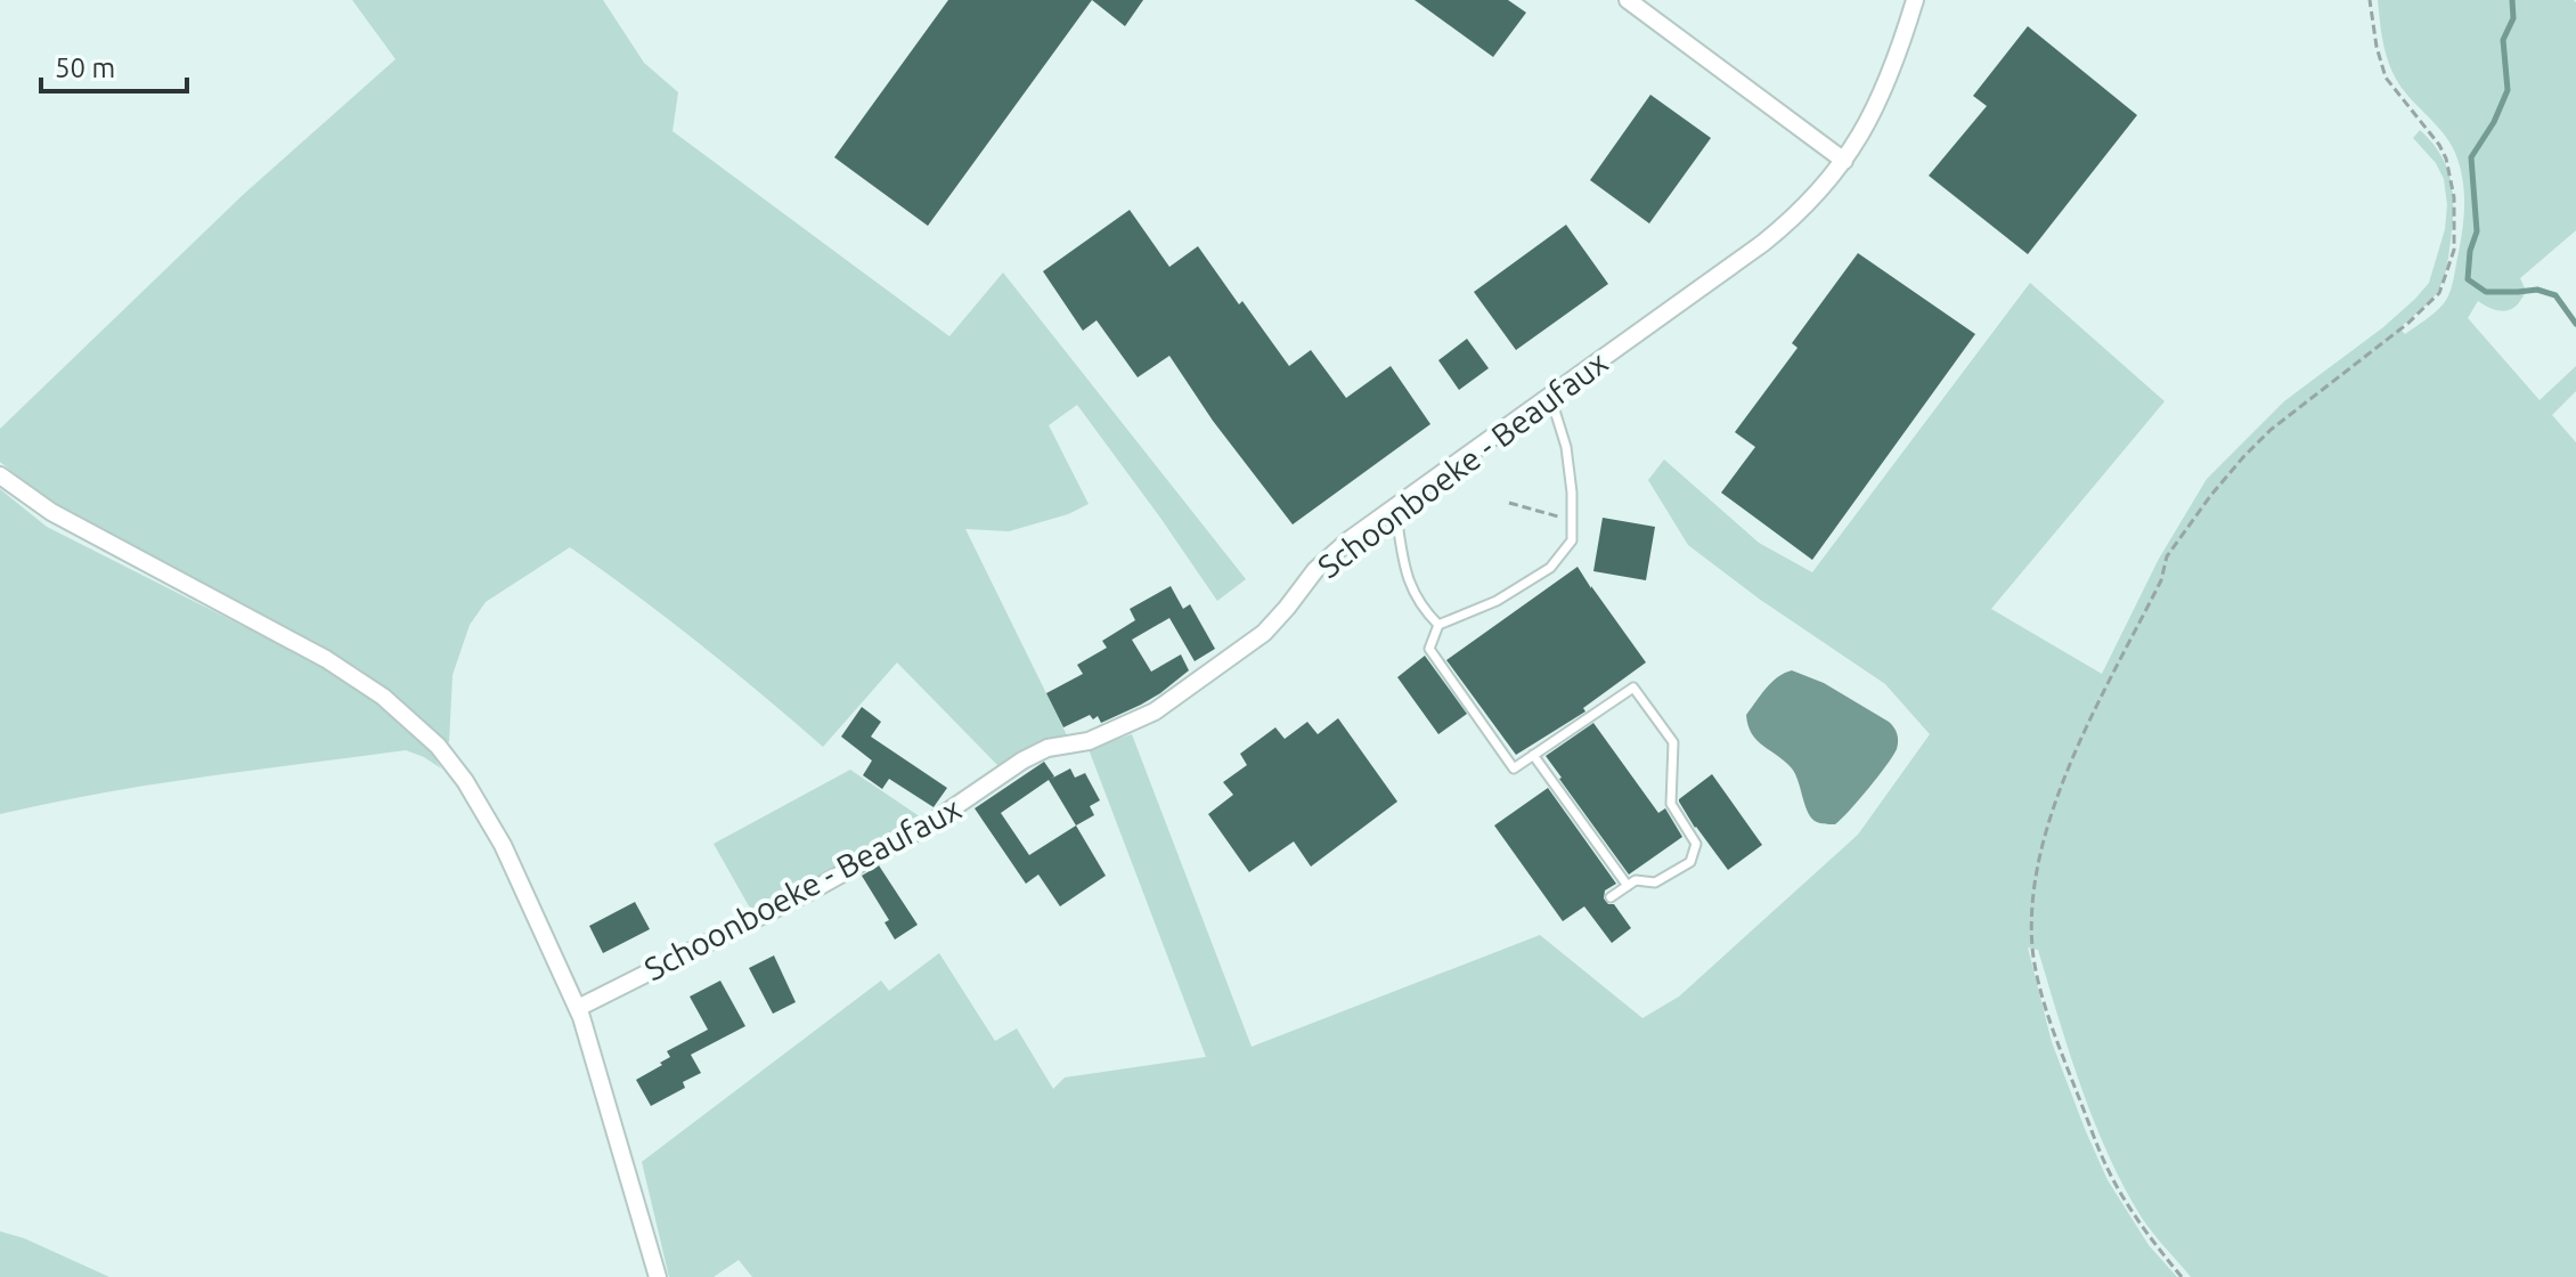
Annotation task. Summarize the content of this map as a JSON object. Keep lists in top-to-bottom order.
{
  "streets": {
    "street": ["Schoonboeke - Beaufaux"]
  },
  "scale_bar": "50 m"
}
